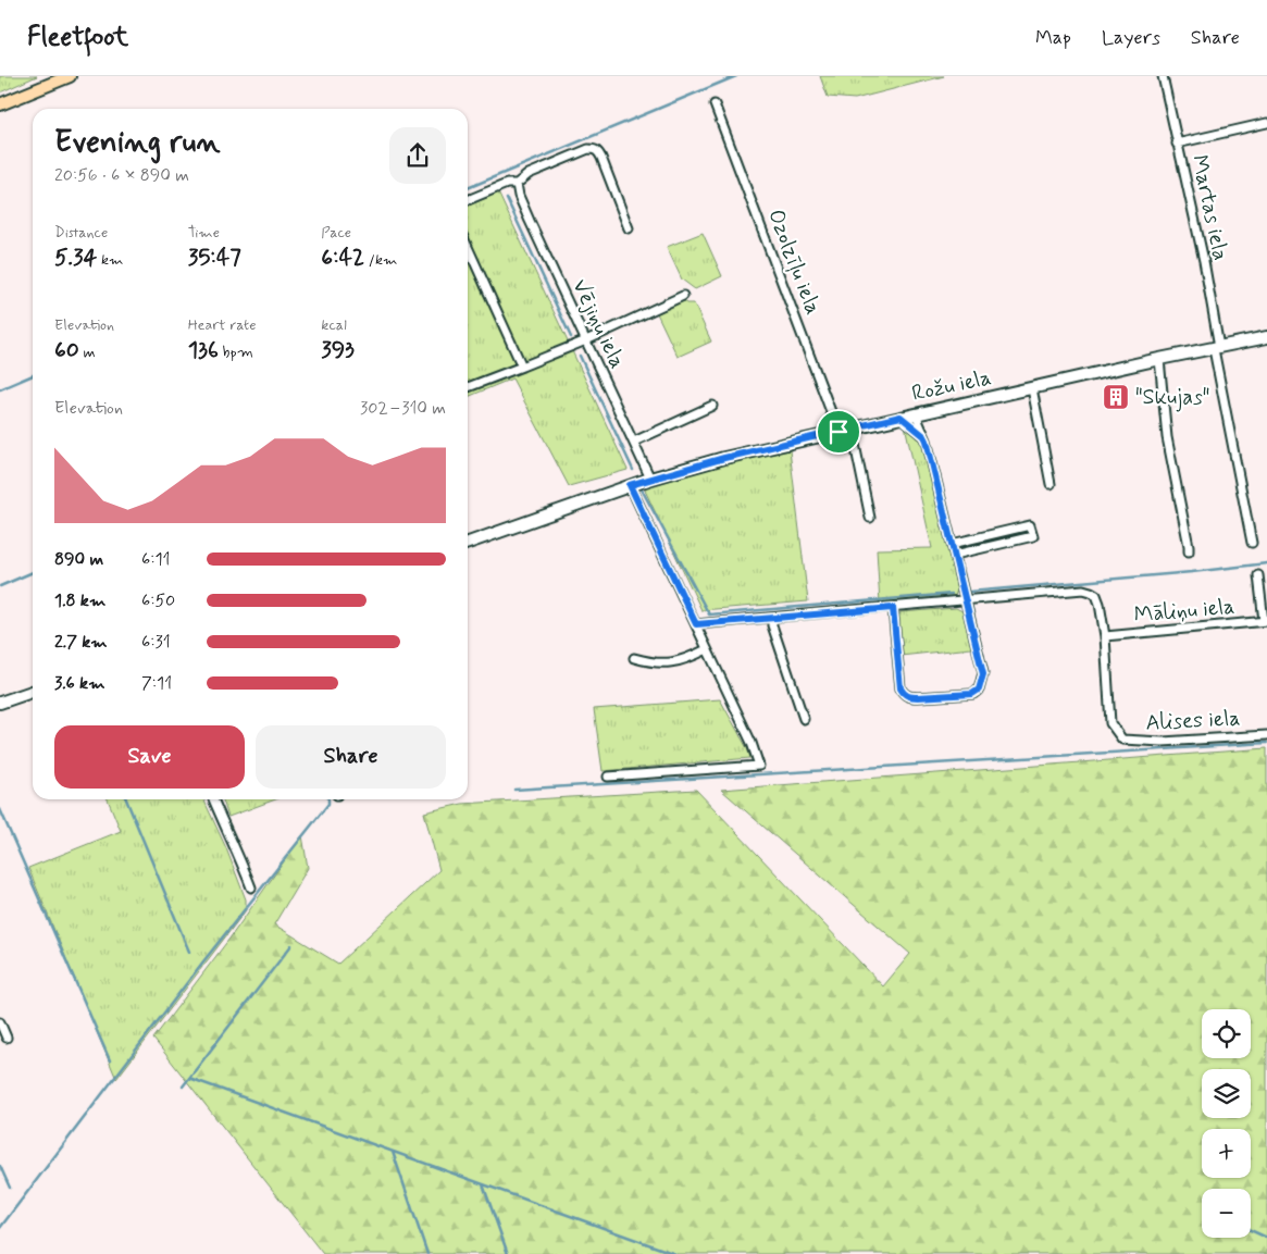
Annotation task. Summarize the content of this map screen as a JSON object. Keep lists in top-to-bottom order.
{
  "streets": {
    "street": [
      "Martas iela",
      "Ozolzīļu iela",
      "Vējiņu iela",
      "Rožu iela",
      "Māliņu iela",
      "Alises iela"
    ]
  },
  "crossings": [
    ["Martas iela", "Rožu iela"],
    ["Ozolzīļu iela", "Rožu iela"],
    ["Vējiņu iela", "Rožu iela"],
    ["Māliņu iela", "Alises iela"]
  ],
  "places": {
    "building": ["\"Skujas\""]
  },
  "page": {
    "header": "Fleetfoot",
    "nav": ["Map", "Layers", "Share"],
    "heading": ["Evening run", "20:56 · 6 × 890 m"],
    "stats": [
      ["Distance", "5.34 km"],
      ["Time", "35:47"],
      ["Pace", "6:42 /km"],
      ["Elevation", "60 m"],
      ["Heart rate", "136 bpm"],
      ["kcal", "393"]
    ],
    "chart": ["Elevation", "302–310 m"],
    "list": [
      {
        "name": "890 m",
        "note": "6:11"
      },
      {
        "name": "1.8 km",
        "note": "6:50"
      },
      {
        "name": "2.7 km",
        "note": "6:31"
      },
      {
        "name": "3.6 km",
        "note": "7:11"
      }
    ],
    "buttons": ["Save", "Share"],
    "map_buttons": ["+", "−"]
  }
}
